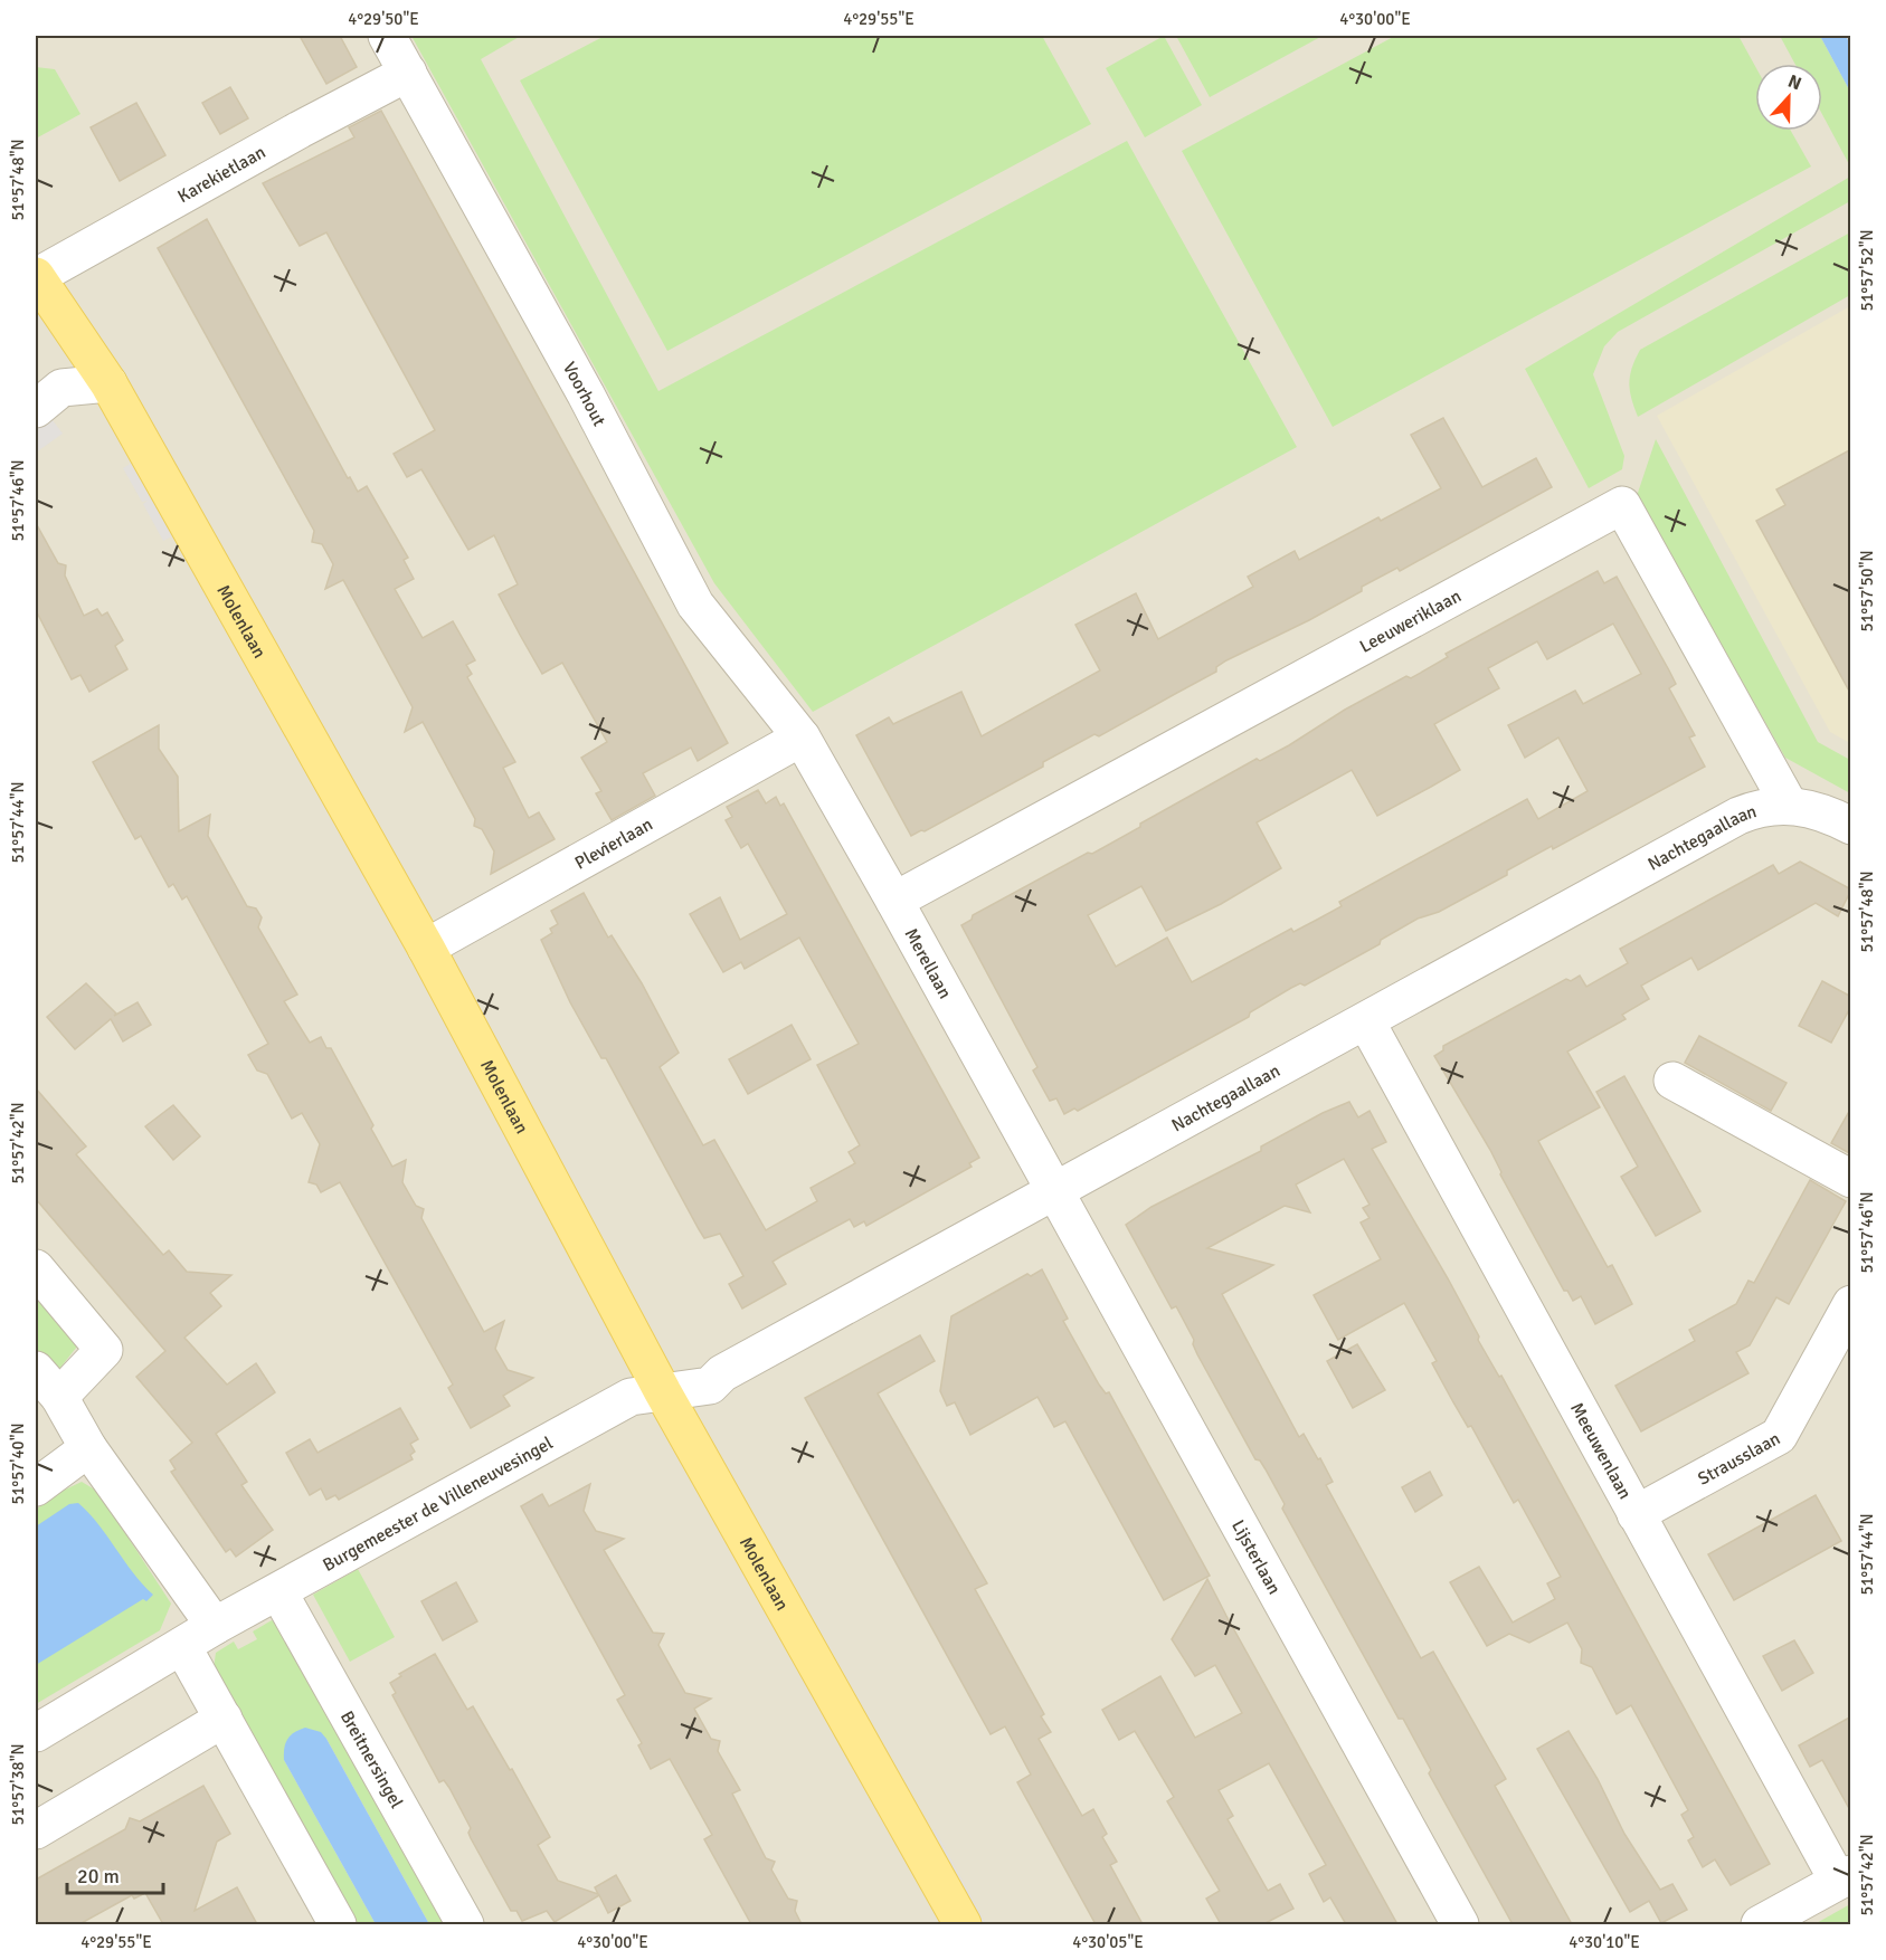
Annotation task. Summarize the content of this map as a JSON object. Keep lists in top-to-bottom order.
{
  "streets": {
    "main road": ["Molenlaan"],
    "street": [
      "Karekietlaan",
      "Voorhout",
      "Leeuweriklaan",
      "Nachtegaallaan",
      "Plevierlaan",
      "Merellaan",
      "Meeuwenlaan",
      "Strausslaan",
      "Burgemeester de Villeneuvesingel",
      "Lijsterlaan",
      "Breitnersingel"
    ]
  },
  "crossings": [
    ["Karekietlaan", "Voorhout"],
    ["Karekietlaan", "Molenlaan"],
    ["Voorhout", "Plevierlaan"],
    ["Voorhout", "Merellaan"],
    ["Leeuweriklaan", "Nachtegaallaan"],
    ["Leeuweriklaan", "Merellaan"],
    ["Molenlaan", "Nachtegaallaan"],
    ["Molenlaan", "Plevierlaan"],
    ["Molenlaan", "Burgemeester de Villeneuvesingel"],
    ["Nachtegaallaan", "Merellaan"],
    ["Nachtegaallaan", "Meeuwenlaan"],
    ["Nachtegaallaan", "Burgemeester de Villeneuvesingel"],
    ["Nachtegaallaan", "Lijsterlaan"],
    ["Plevierlaan", "Merellaan"],
    ["Merellaan", "Lijsterlaan"],
    ["Meeuwenlaan", "Strausslaan"],
    ["Burgemeester de Villeneuvesingel", "Breitnersingel"]
  ],
  "scale_bar": "20 m",
  "north": "top",
  "coordinates": [
    "4°29'50\"E",
    "4°29'55\"E",
    "4°30'00\"E",
    "51°57'48\"N",
    "51°57'52\"N",
    "51°57'46\"N",
    "51°57'50\"N",
    "51°57'44\"N",
    "51°57'42\"N",
    "51°57'40\"N",
    "51°57'38\"N",
    "4°30'05\"E",
    "4°30'10\"E"
  ]
}
